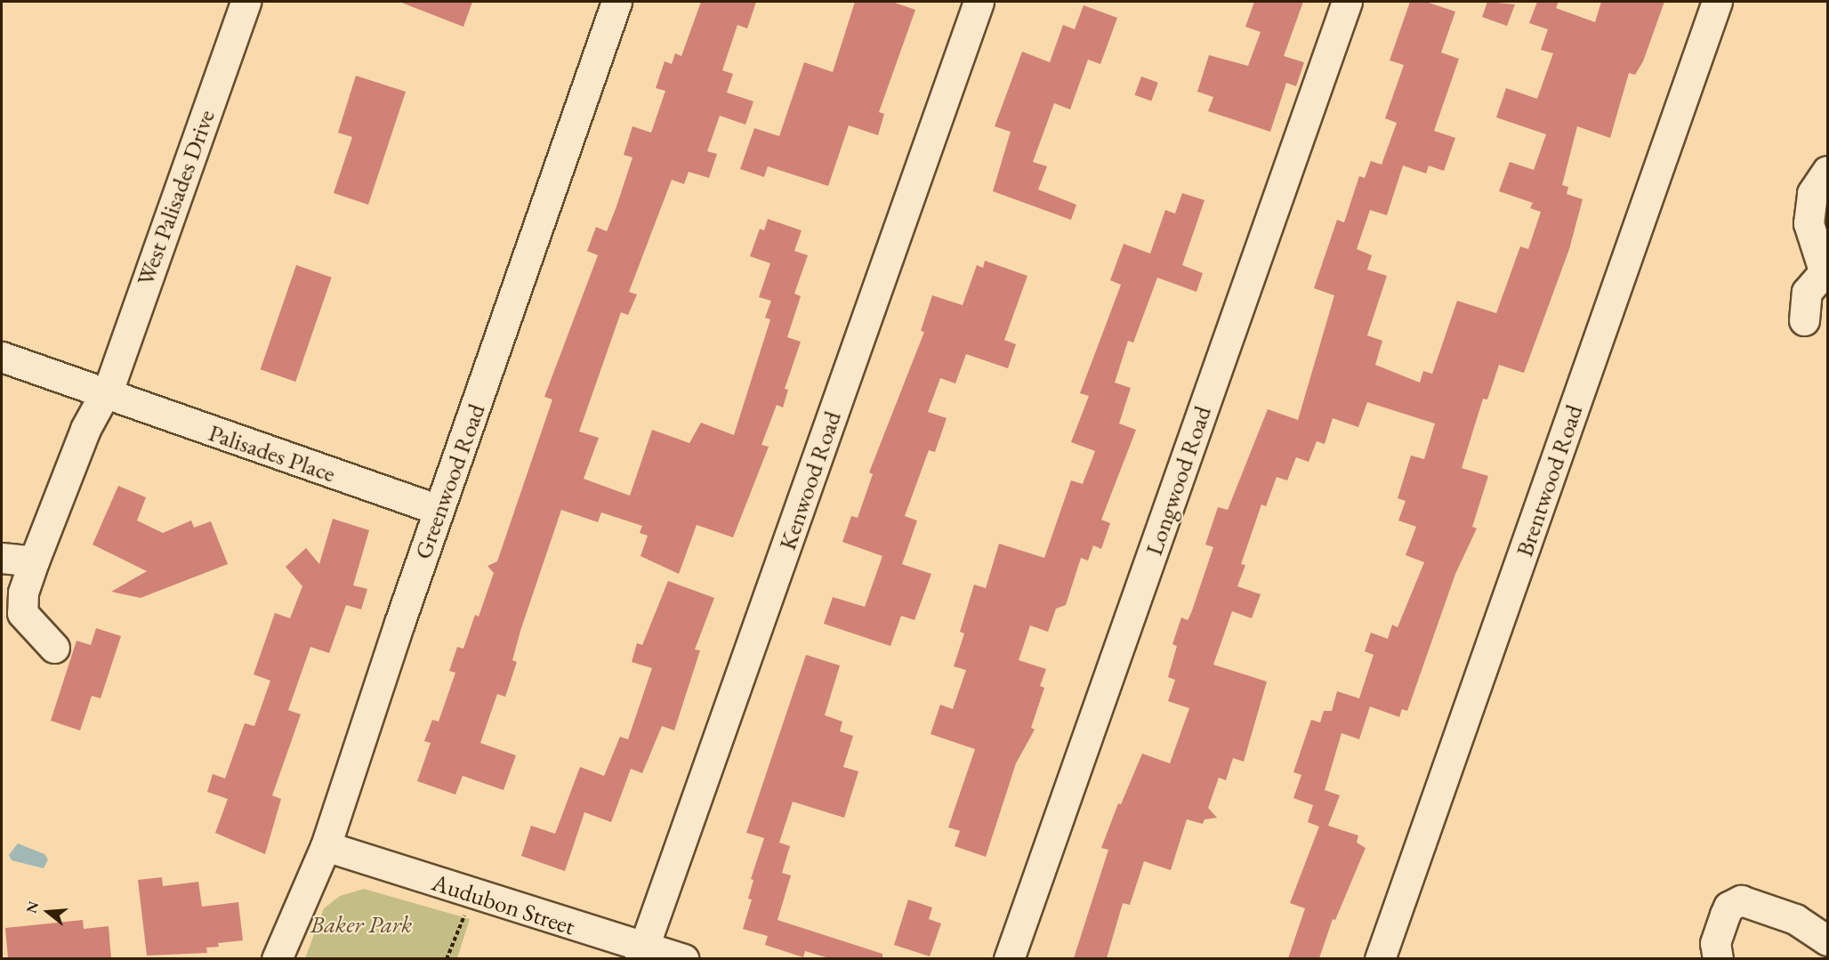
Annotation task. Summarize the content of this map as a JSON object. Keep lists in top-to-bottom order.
{
  "streets": {
    "street": [
      "West Palisades Drive",
      "Palisades Place",
      "Kenwood Road",
      "Longwood Road",
      "Brentwood Road",
      "Greenwood Road",
      "Audubon Street"
    ]
  },
  "crossings": [
    ["West Palisades Drive", "Palisades Place"],
    ["Palisades Place", "Greenwood Road"],
    ["Kenwood Road", "Audubon Street"],
    ["Greenwood Road", "Audubon Street"]
  ],
  "parks": ["Baker Park"],
  "north": "left"
}
